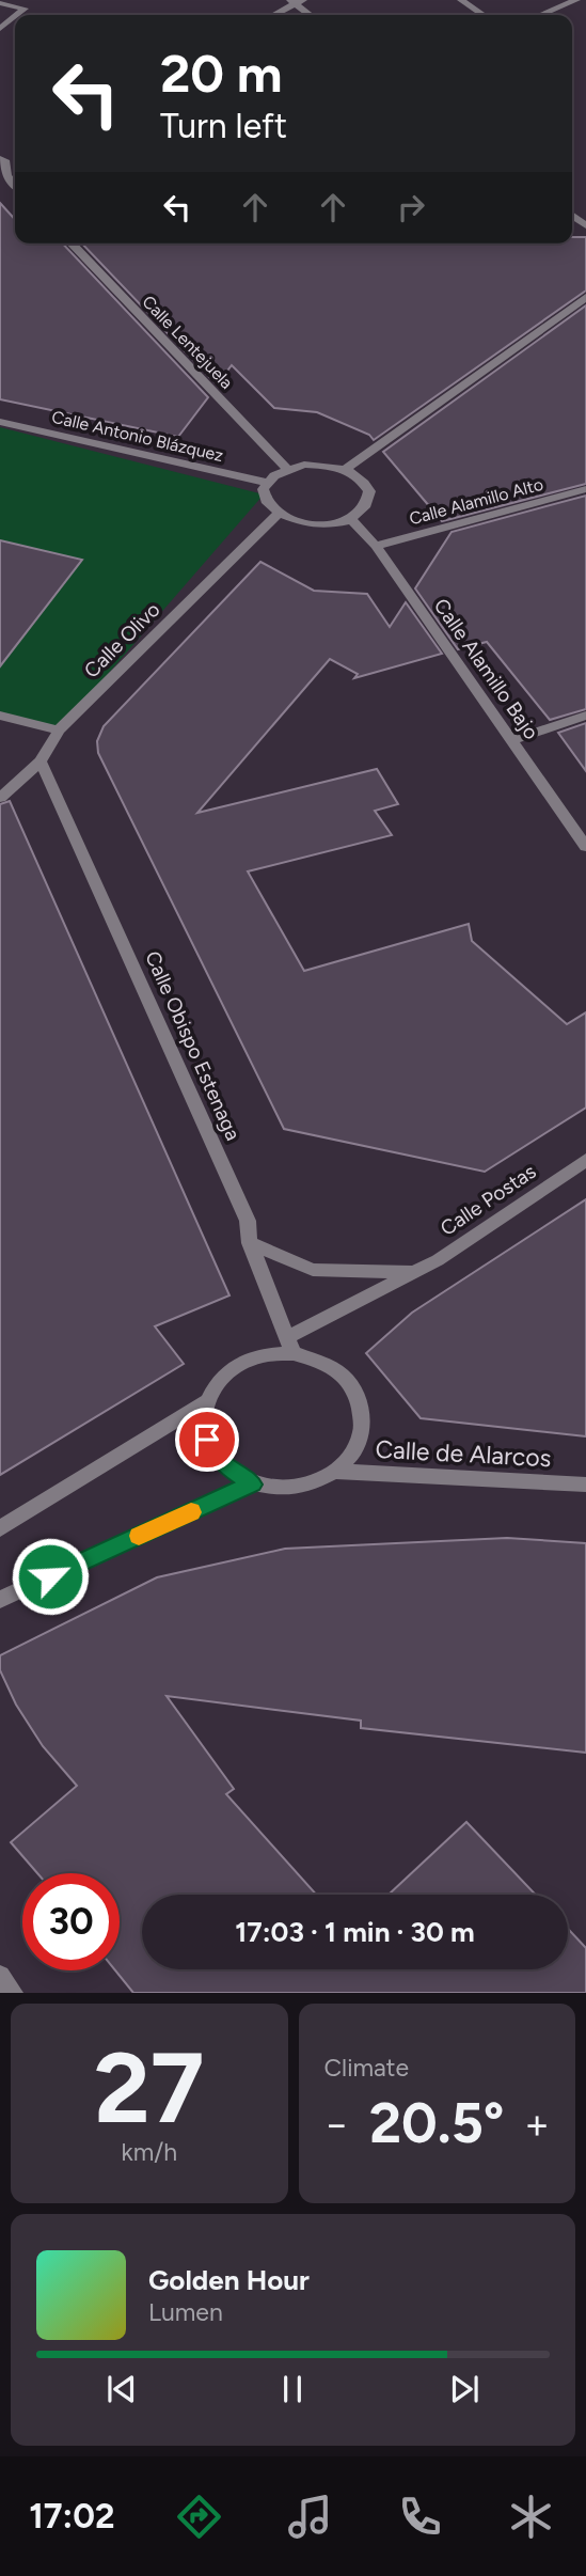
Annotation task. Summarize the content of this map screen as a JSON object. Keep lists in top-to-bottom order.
{
  "streets": {
    "street": [
      "Calle Lentejuela",
      "Calle Antonio Blázquez",
      "Calle Alamillo Alto",
      "Calle Olivo",
      "Calle Alamillo Bajo",
      "Calle Obispo Estenaga",
      "Calle Postas",
      "Calle de Alarcos"
    ]
  },
  "crossings": [
    ["Calle Lentejuela", "Calle Antonio Blázquez"],
    ["Calle Lentejuela", "Calle Olivo"],
    ["Calle Lentejuela", "Calle Alamillo Bajo"],
    ["Calle Antonio Blázquez", "Calle Olivo"],
    ["Calle Antonio Blázquez", "Calle Alamillo Bajo"],
    ["Calle Alamillo Alto", "Calle Alamillo Bajo"],
    ["Calle Olivo", "Calle Alamillo Bajo"],
    ["Calle Olivo", "Calle Obispo Estenaga"],
    ["Calle Obispo Estenaga", "Calle Postas"],
    ["Calle Obispo Estenaga", "Calle de Alarcos"],
    ["Calle Postas", "Calle de Alarcos"]
  ],
  "page": {
    "turn": ["20 m", "Turn left"],
    "limit": "30",
    "trip": "17:03 · 1 min · 30 m",
    "tile": [
      ["27", "km/h"],
      "Climate"
    ],
    "heat": ["−", "20.5°", "+"],
    "song": ["Golden Hour", "Lumen"],
    "tabs": "17:02"
  }
}
